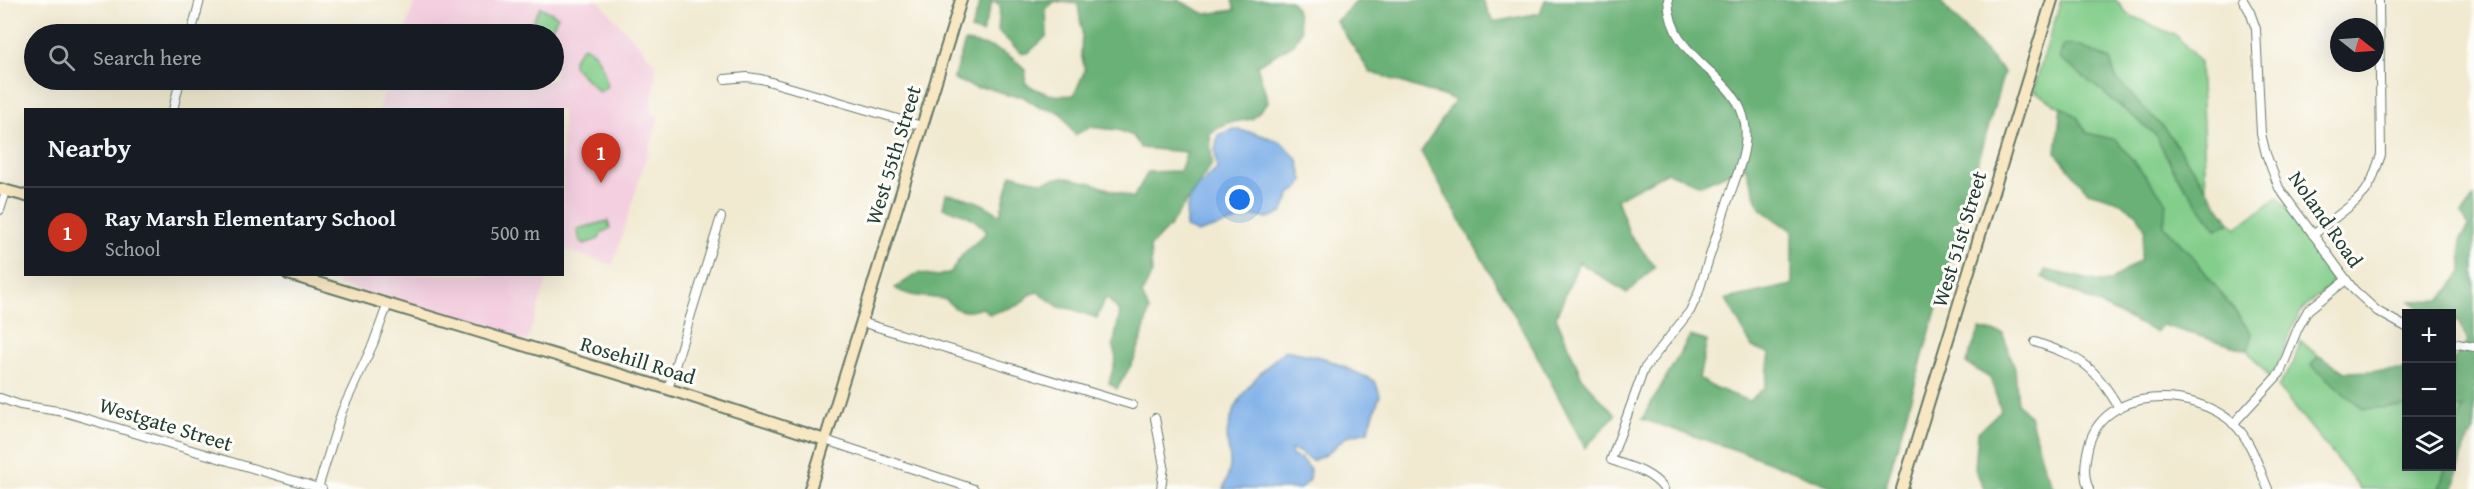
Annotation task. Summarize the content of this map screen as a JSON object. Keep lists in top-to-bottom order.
{
  "streets": {
    "street": [
      "West 55th Street",
      "Noland Road",
      "West 51st Street",
      "Rosehill Road",
      "Westgate Street"
    ]
  },
  "crossings": [
    ["West 55th Street", "Rosehill Road"]
  ],
  "north": "right",
  "page": {
    "search": "Search here",
    "heading": "Nearby",
    "pins": "1",
    "list": [
      {
        "mark": "1",
        "name": "Ray Marsh Elementary School",
        "note": "School",
        "value": "500 m"
      }
    ],
    "map_buttons": ["+", "−"]
  }
}
